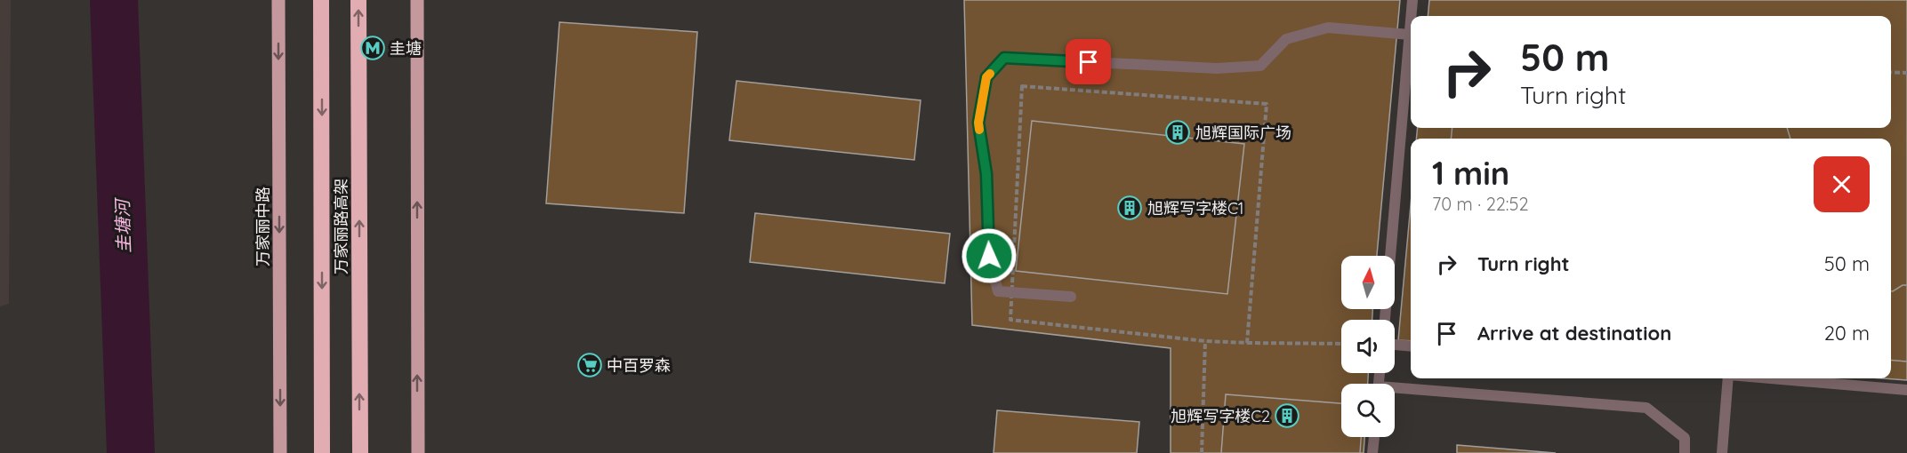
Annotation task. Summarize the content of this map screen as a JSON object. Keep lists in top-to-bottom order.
{
  "streets": {
    "highway": ["万家丽路高架"],
    "main road": ["万家丽中路"]
  },
  "one_way": ["万家丽中路"],
  "water": ["圭塘河"],
  "places": {
    "metro station": ["圭塘"],
    "building": ["旭辉国际广场", "旭辉写字楼C1", "旭辉写字楼C2"],
    "supermarket": ["中百罗森"]
  },
  "north": "top",
  "page": {
    "turn": ["50 m", "Turn right"],
    "heading": ["1 min", "70 m · 22:52"],
    "list": [
      {
        "name": "Turn right",
        "value": "50 m"
      },
      {
        "name": "Arrive at destination",
        "value": "20 m"
      }
    ]
  }
}
